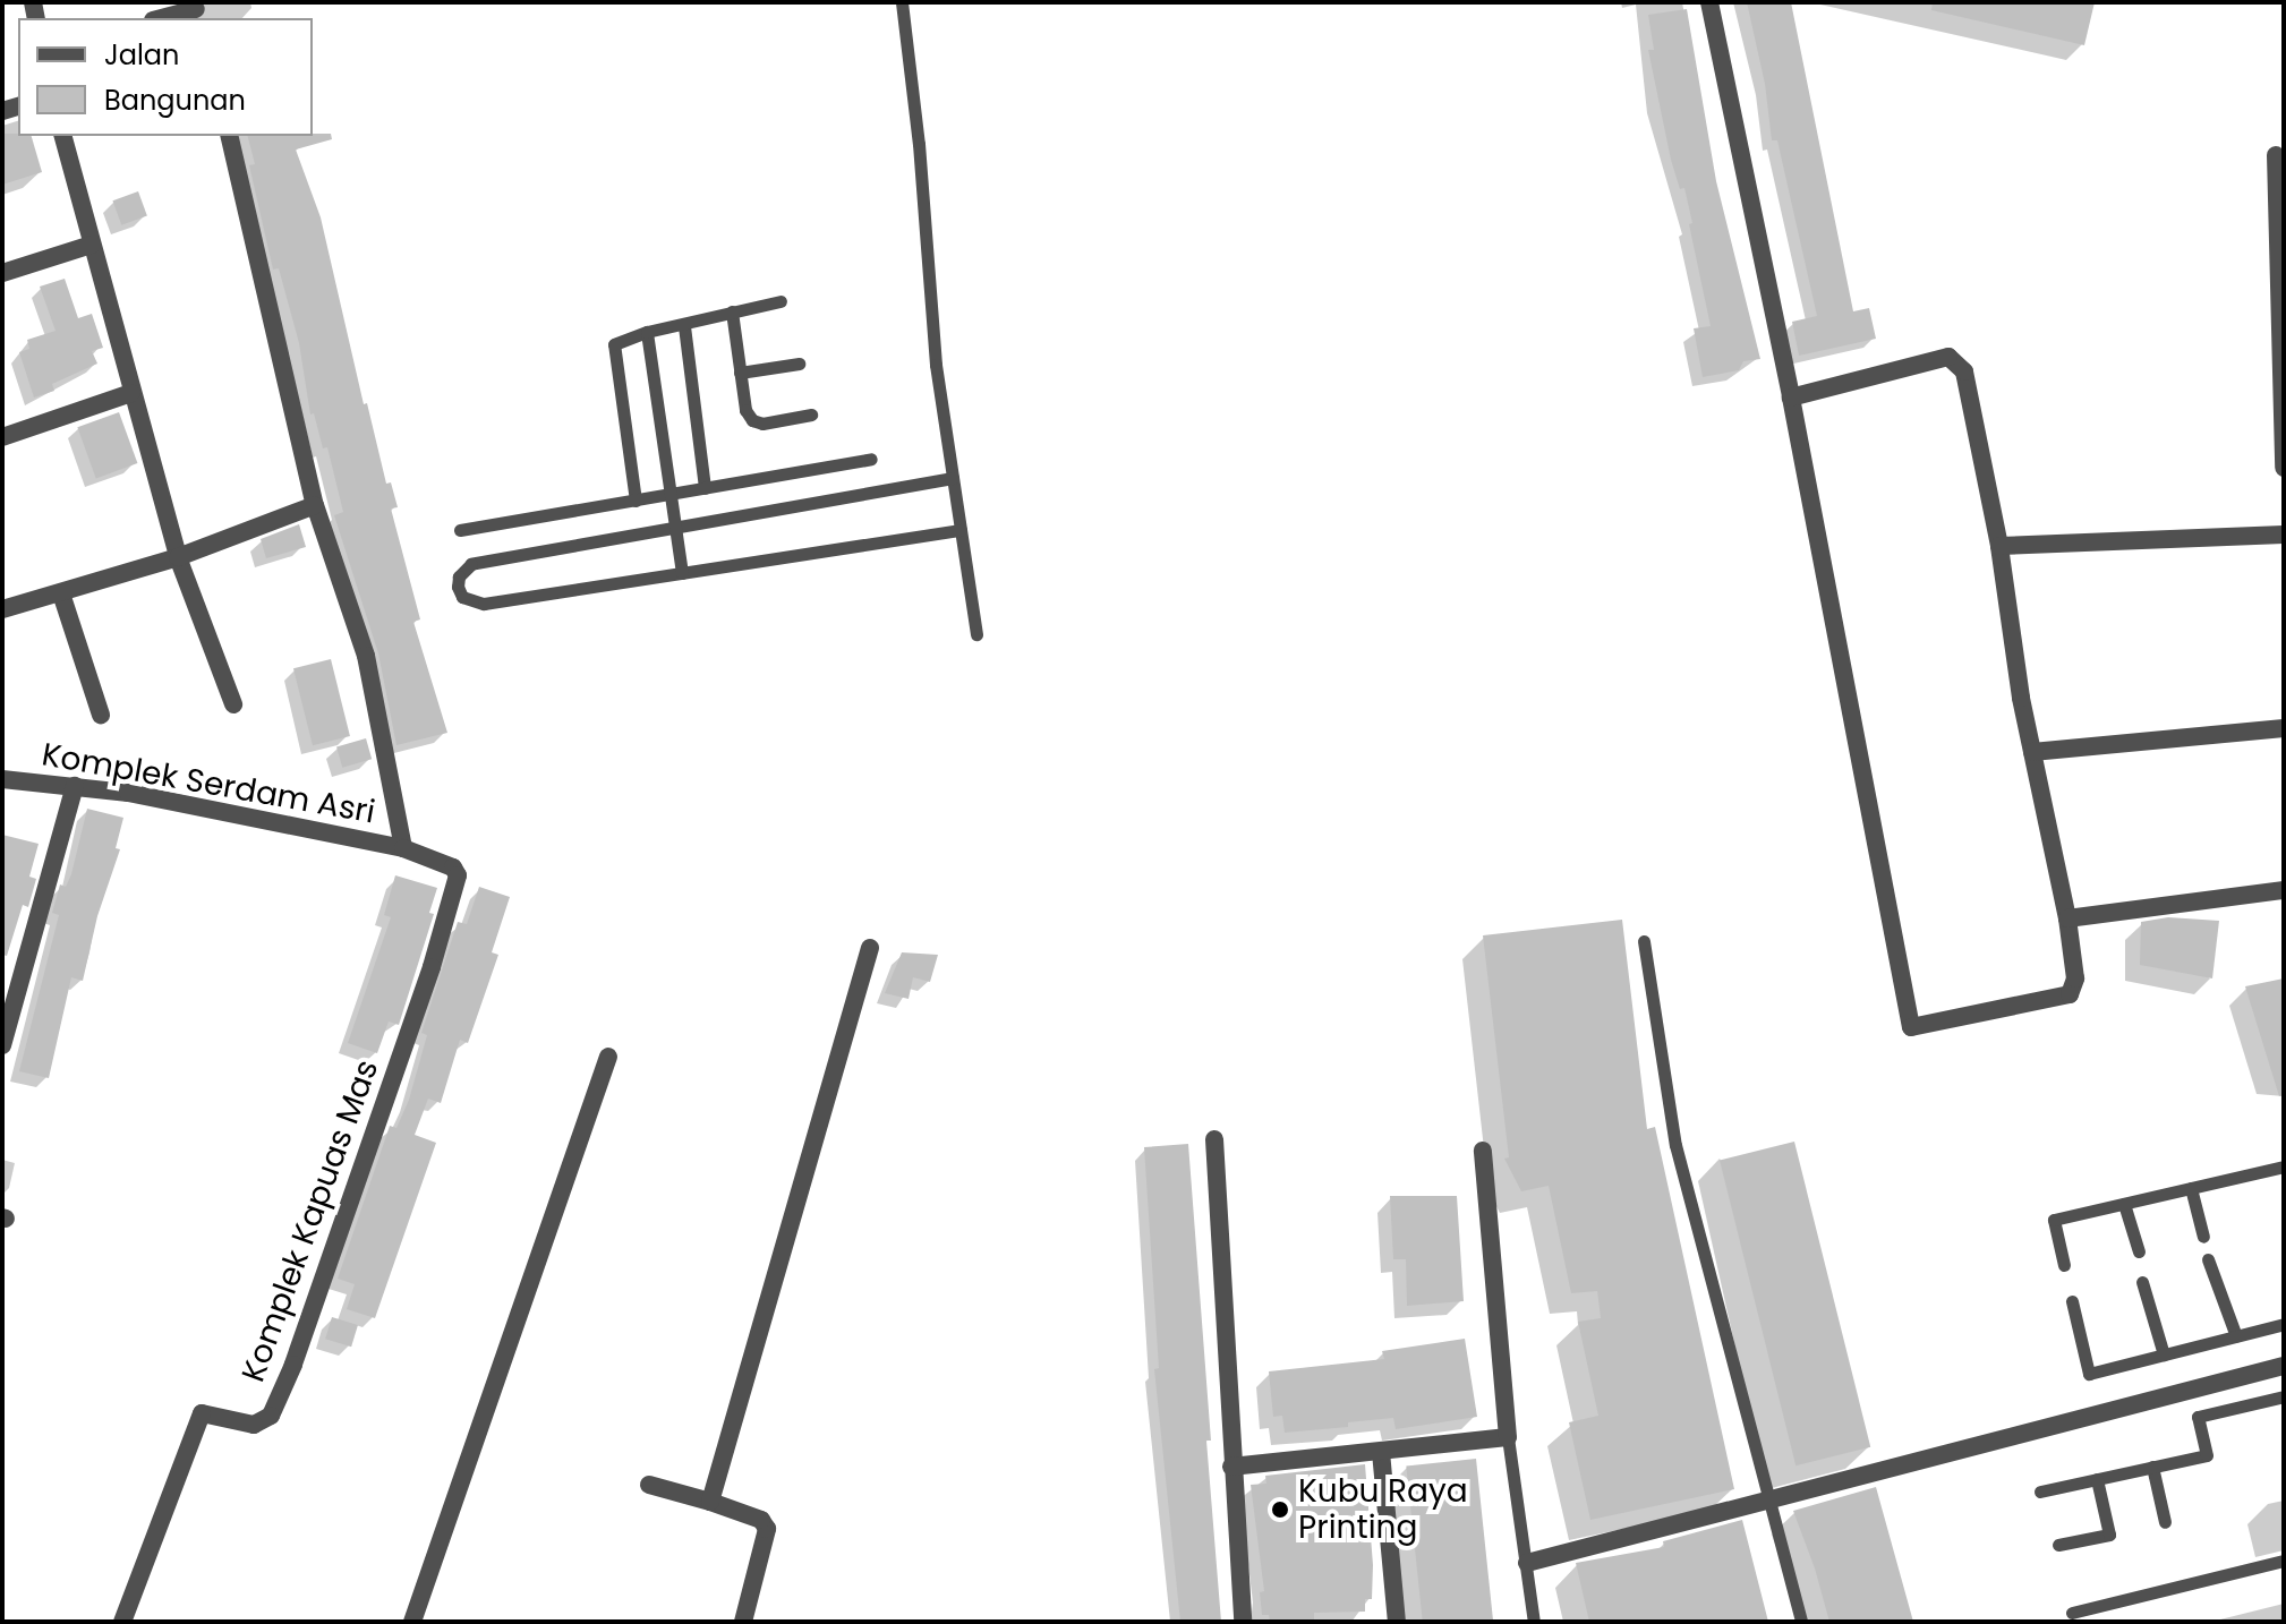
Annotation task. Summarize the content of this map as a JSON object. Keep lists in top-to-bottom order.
{
  "streets": {
    "street": ["Komplek Serdam Asri", "Komplek Kapuas Mas"]
  },
  "crossings": [
    ["Komplek Serdam Asri", "Komplek Kapuas Mas"]
  ],
  "places": ["Kubu Raya Printing"],
  "legend": ["Jalan", "Bangunan"]
}
